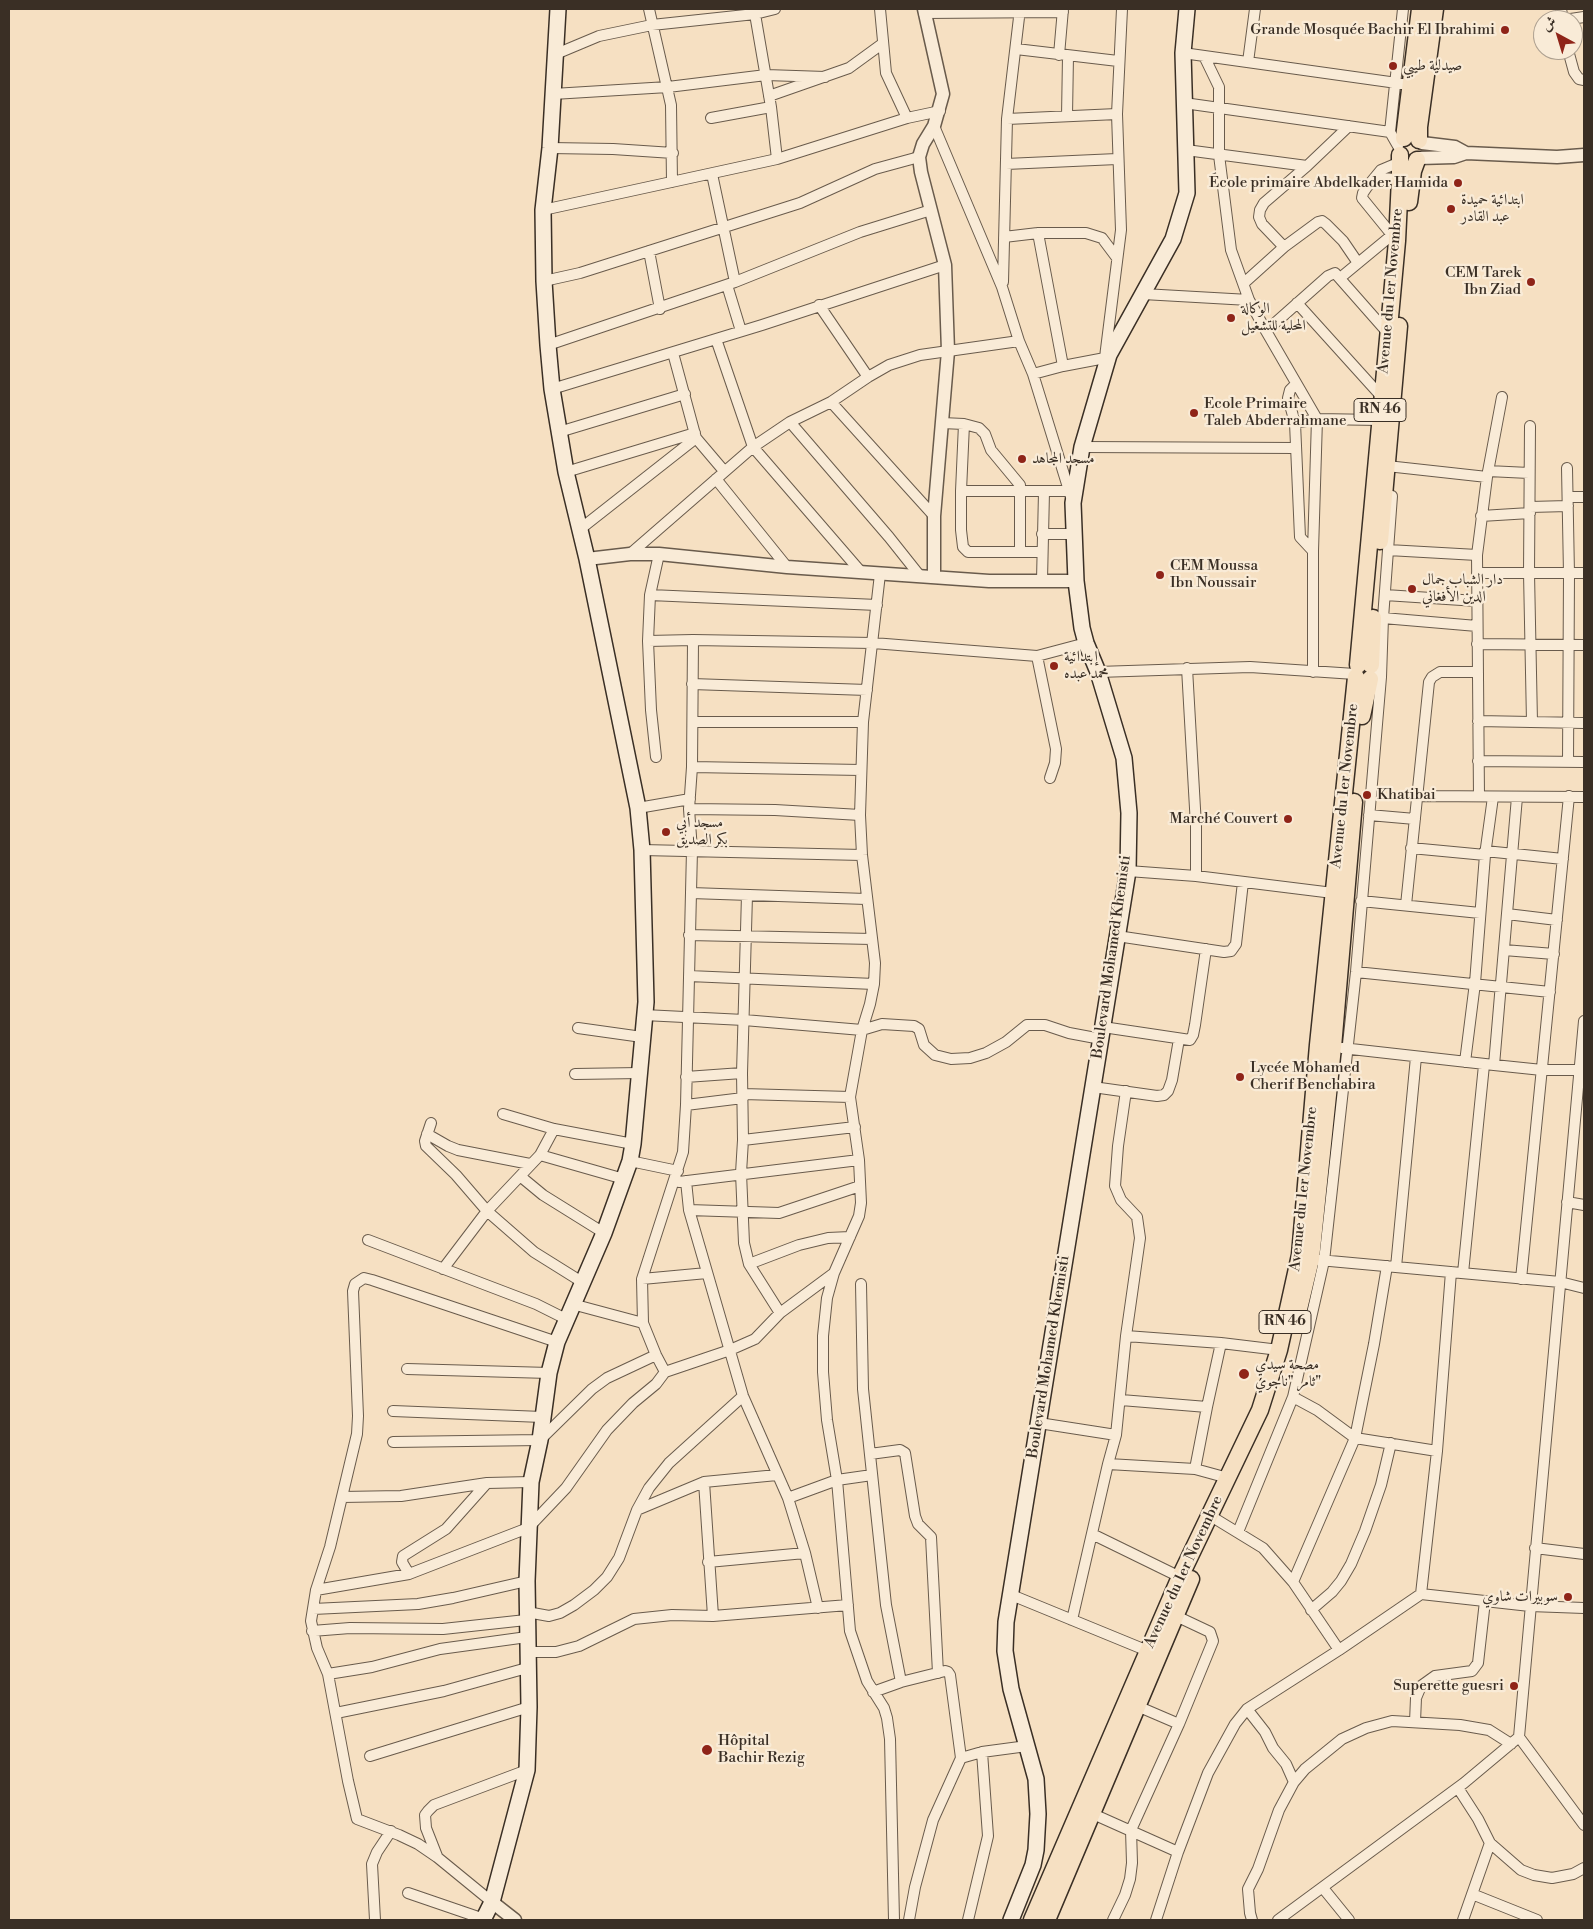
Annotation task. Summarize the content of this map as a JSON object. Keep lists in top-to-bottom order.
{
  "streets": {
    "main road": ["Avenue du 1er Novembre", "RN 46", "Boulevard Mohamed Khemisti"]
  },
  "places": [
    "Grande Mosquée Bachir El Ibrahimi",
    "صيدلية طيبي",
    "École primaire Abdelkader Hamida",
    "ابتدائية حميدة عبد القادر",
    "CEM Tarek Ibn Ziad",
    "الوكالة المحلية للتشغيل",
    "Ecole Primaire Taleb Abderrahmane",
    "مسجد المجاهد",
    "CEM Moussa Ibn Noussair",
    "دار الشباب جمال الدين الأفغاني",
    "إبتدائية محمد عبده",
    "Khatibai",
    "Marché Couvert",
    "مسجد أبي بكر الصديق",
    "Lycée Mohamed Cherif Benchabira",
    "مصحة سيدي ثامر \"ناجوي\"",
    "سوبيرات شاوي",
    "Superette guesri",
    "Hôpital Bachir Rezig"
  ],
  "north": "top left"
}
